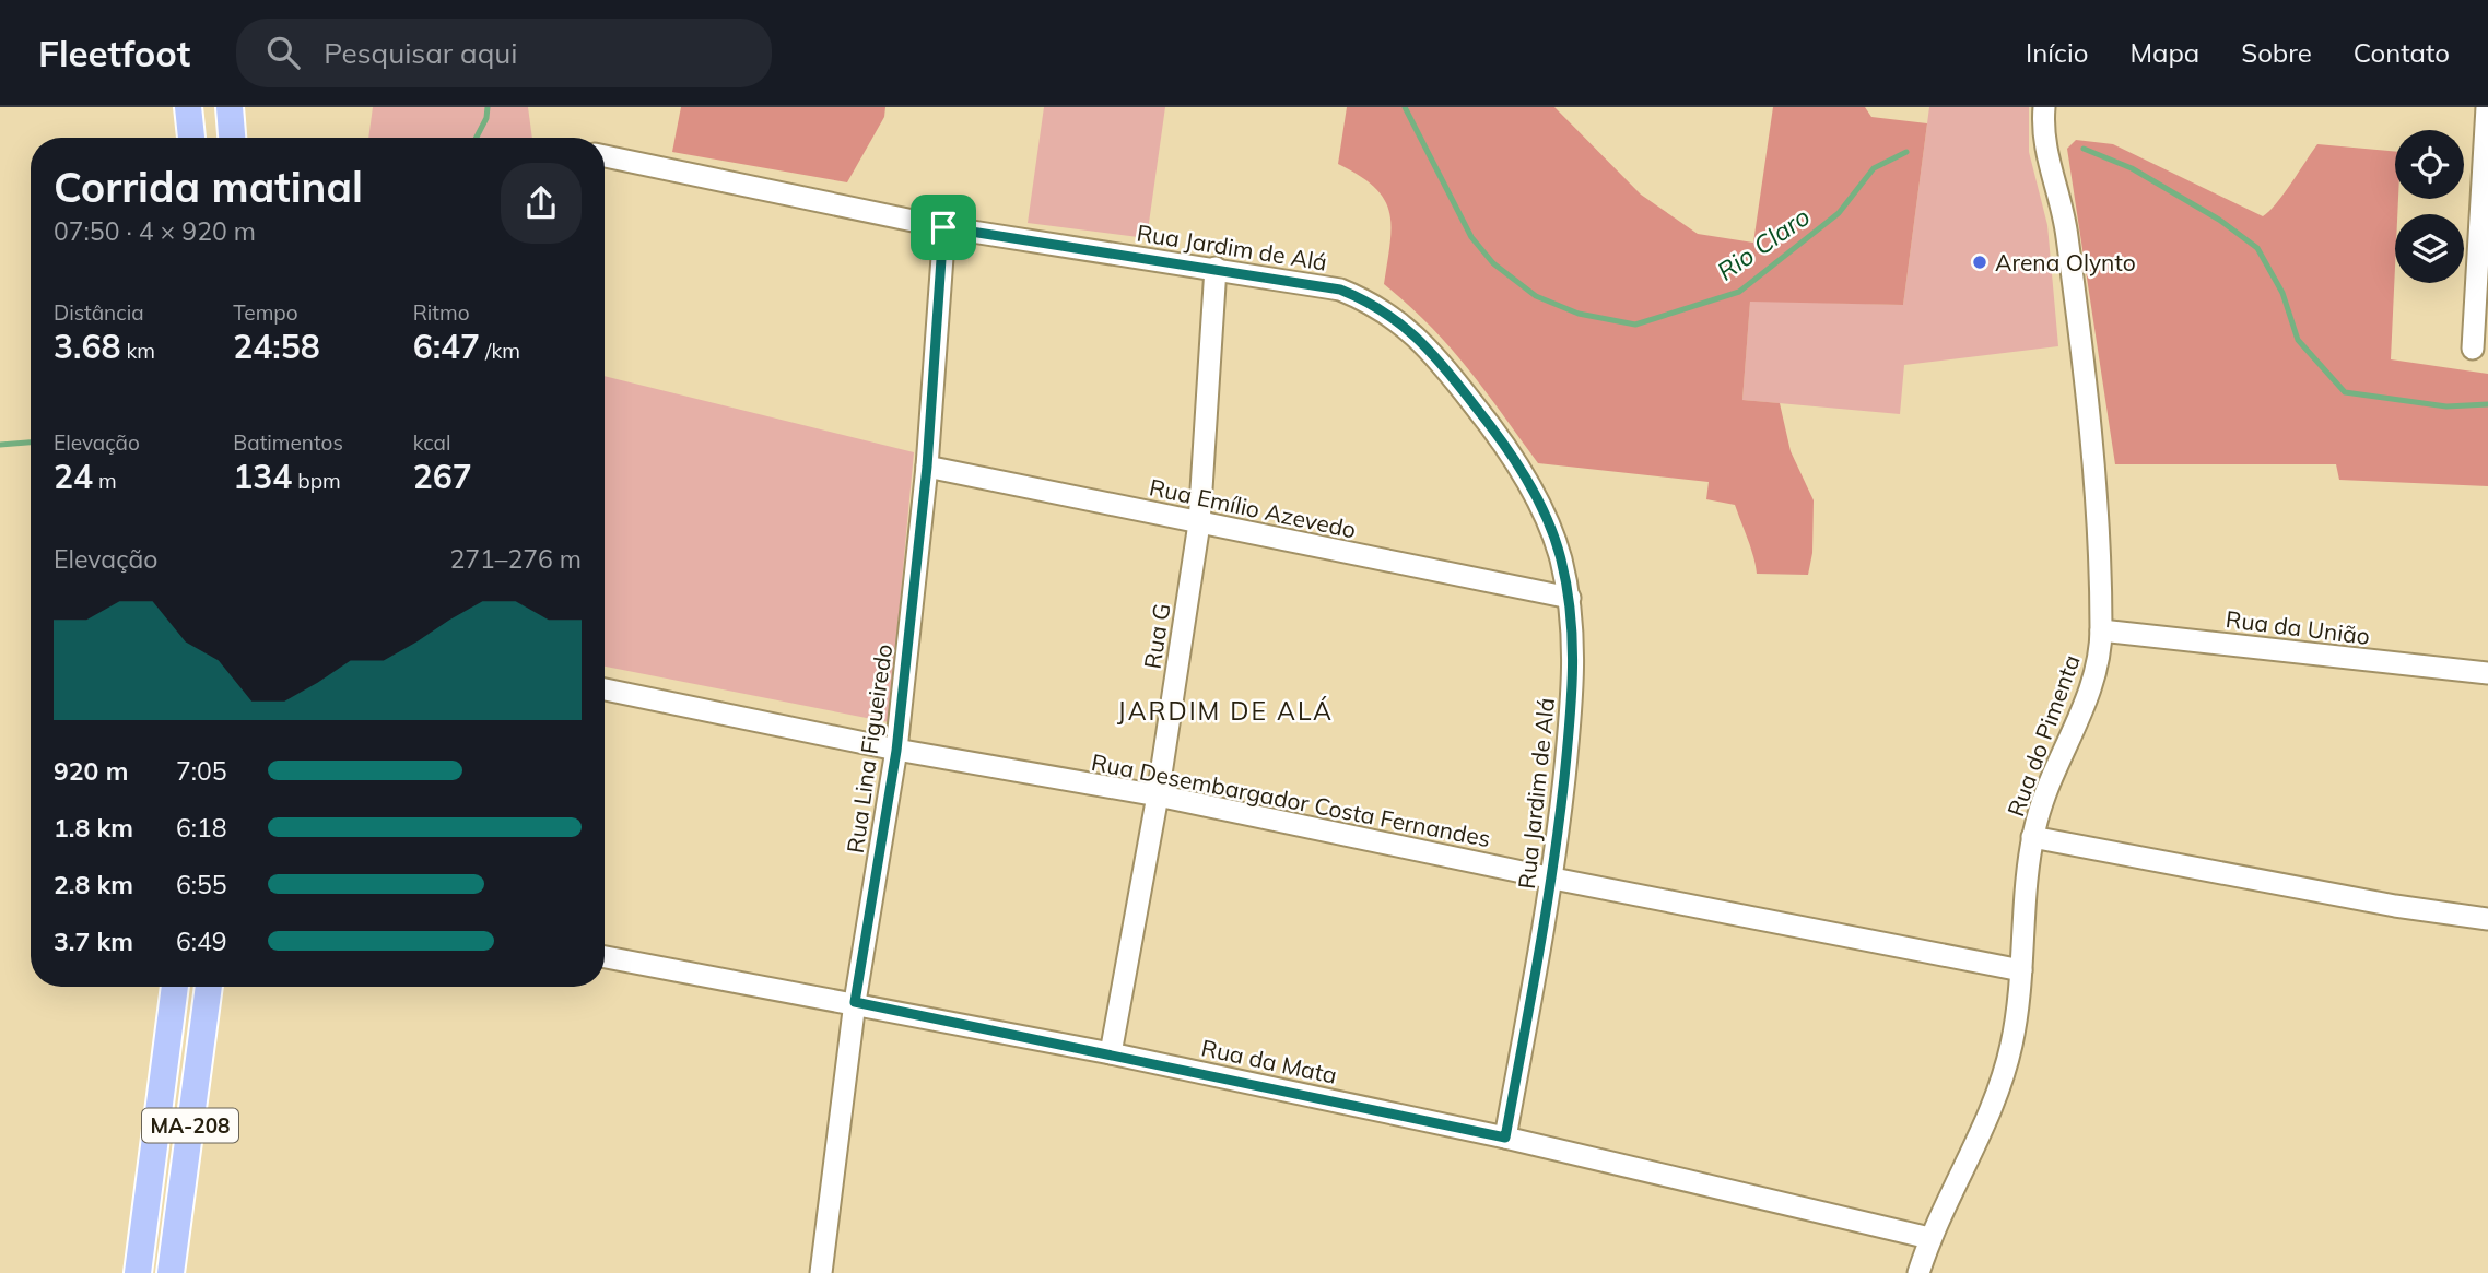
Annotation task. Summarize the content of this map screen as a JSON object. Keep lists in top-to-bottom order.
{
  "streets": {
    "main road": ["MA-208"],
    "street": [
      "Rua Jardim de Alá",
      "Rua Emílio Azevedo",
      "Rua da União",
      "Rua G",
      "Rua do Pimenta",
      "Rua Lina Figueiredo",
      "Rua Desembargador Costa Fernandes",
      "Rua da Mata"
    ]
  },
  "crossings": [
    ["Rua Jardim de Alá", "Rua Emílio Azevedo"],
    ["Rua Jardim de Alá", "Rua G"],
    ["Rua Jardim de Alá", "Rua Lina Figueiredo"],
    ["Rua Jardim de Alá", "Rua Desembargador Costa Fernandes"],
    ["Rua Jardim de Alá", "Rua da Mata"],
    ["Rua Emílio Azevedo", "Rua G"],
    ["Rua Emílio Azevedo", "Rua Lina Figueiredo"],
    ["Rua da União", "Rua do Pimenta"],
    ["Rua G", "Rua Desembargador Costa Fernandes"],
    ["Rua G", "Rua da Mata"],
    ["Rua do Pimenta", "Rua Desembargador Costa Fernandes"],
    ["Rua do Pimenta", "Rua da Mata"],
    ["Rua Lina Figueiredo", "Rua Desembargador Costa Fernandes"],
    ["Rua Lina Figueiredo", "Rua da Mata"]
  ],
  "districts": ["JARDIM DE ALÁ"],
  "water": ["Rio Claro"],
  "places": ["Arena Olynto"],
  "page": {
    "header": "Fleetfoot",
    "search": "Pesquisar aqui",
    "nav": [
      "Início",
      "Mapa",
      "Sobre",
      "Contato"
    ],
    "heading": ["Corrida matinal", "07:50 · 4 × 920 m"],
    "stats": [
      ["Distância", "3.68 km"],
      ["Tempo", "24:58"],
      ["Ritmo", "6:47 /km"],
      ["Elevação", "24 m"],
      ["Batimentos", "134 bpm"],
      ["kcal", "267"]
    ],
    "chart": ["Elevação", "271–276 m"],
    "list": [
      {
        "name": "920 m",
        "note": "7:05"
      },
      {
        "name": "1.8 km",
        "note": "6:18"
      },
      {
        "name": "2.8 km",
        "note": "6:55"
      },
      {
        "name": "3.7 km",
        "note": "6:49"
      }
    ]
  }
}
